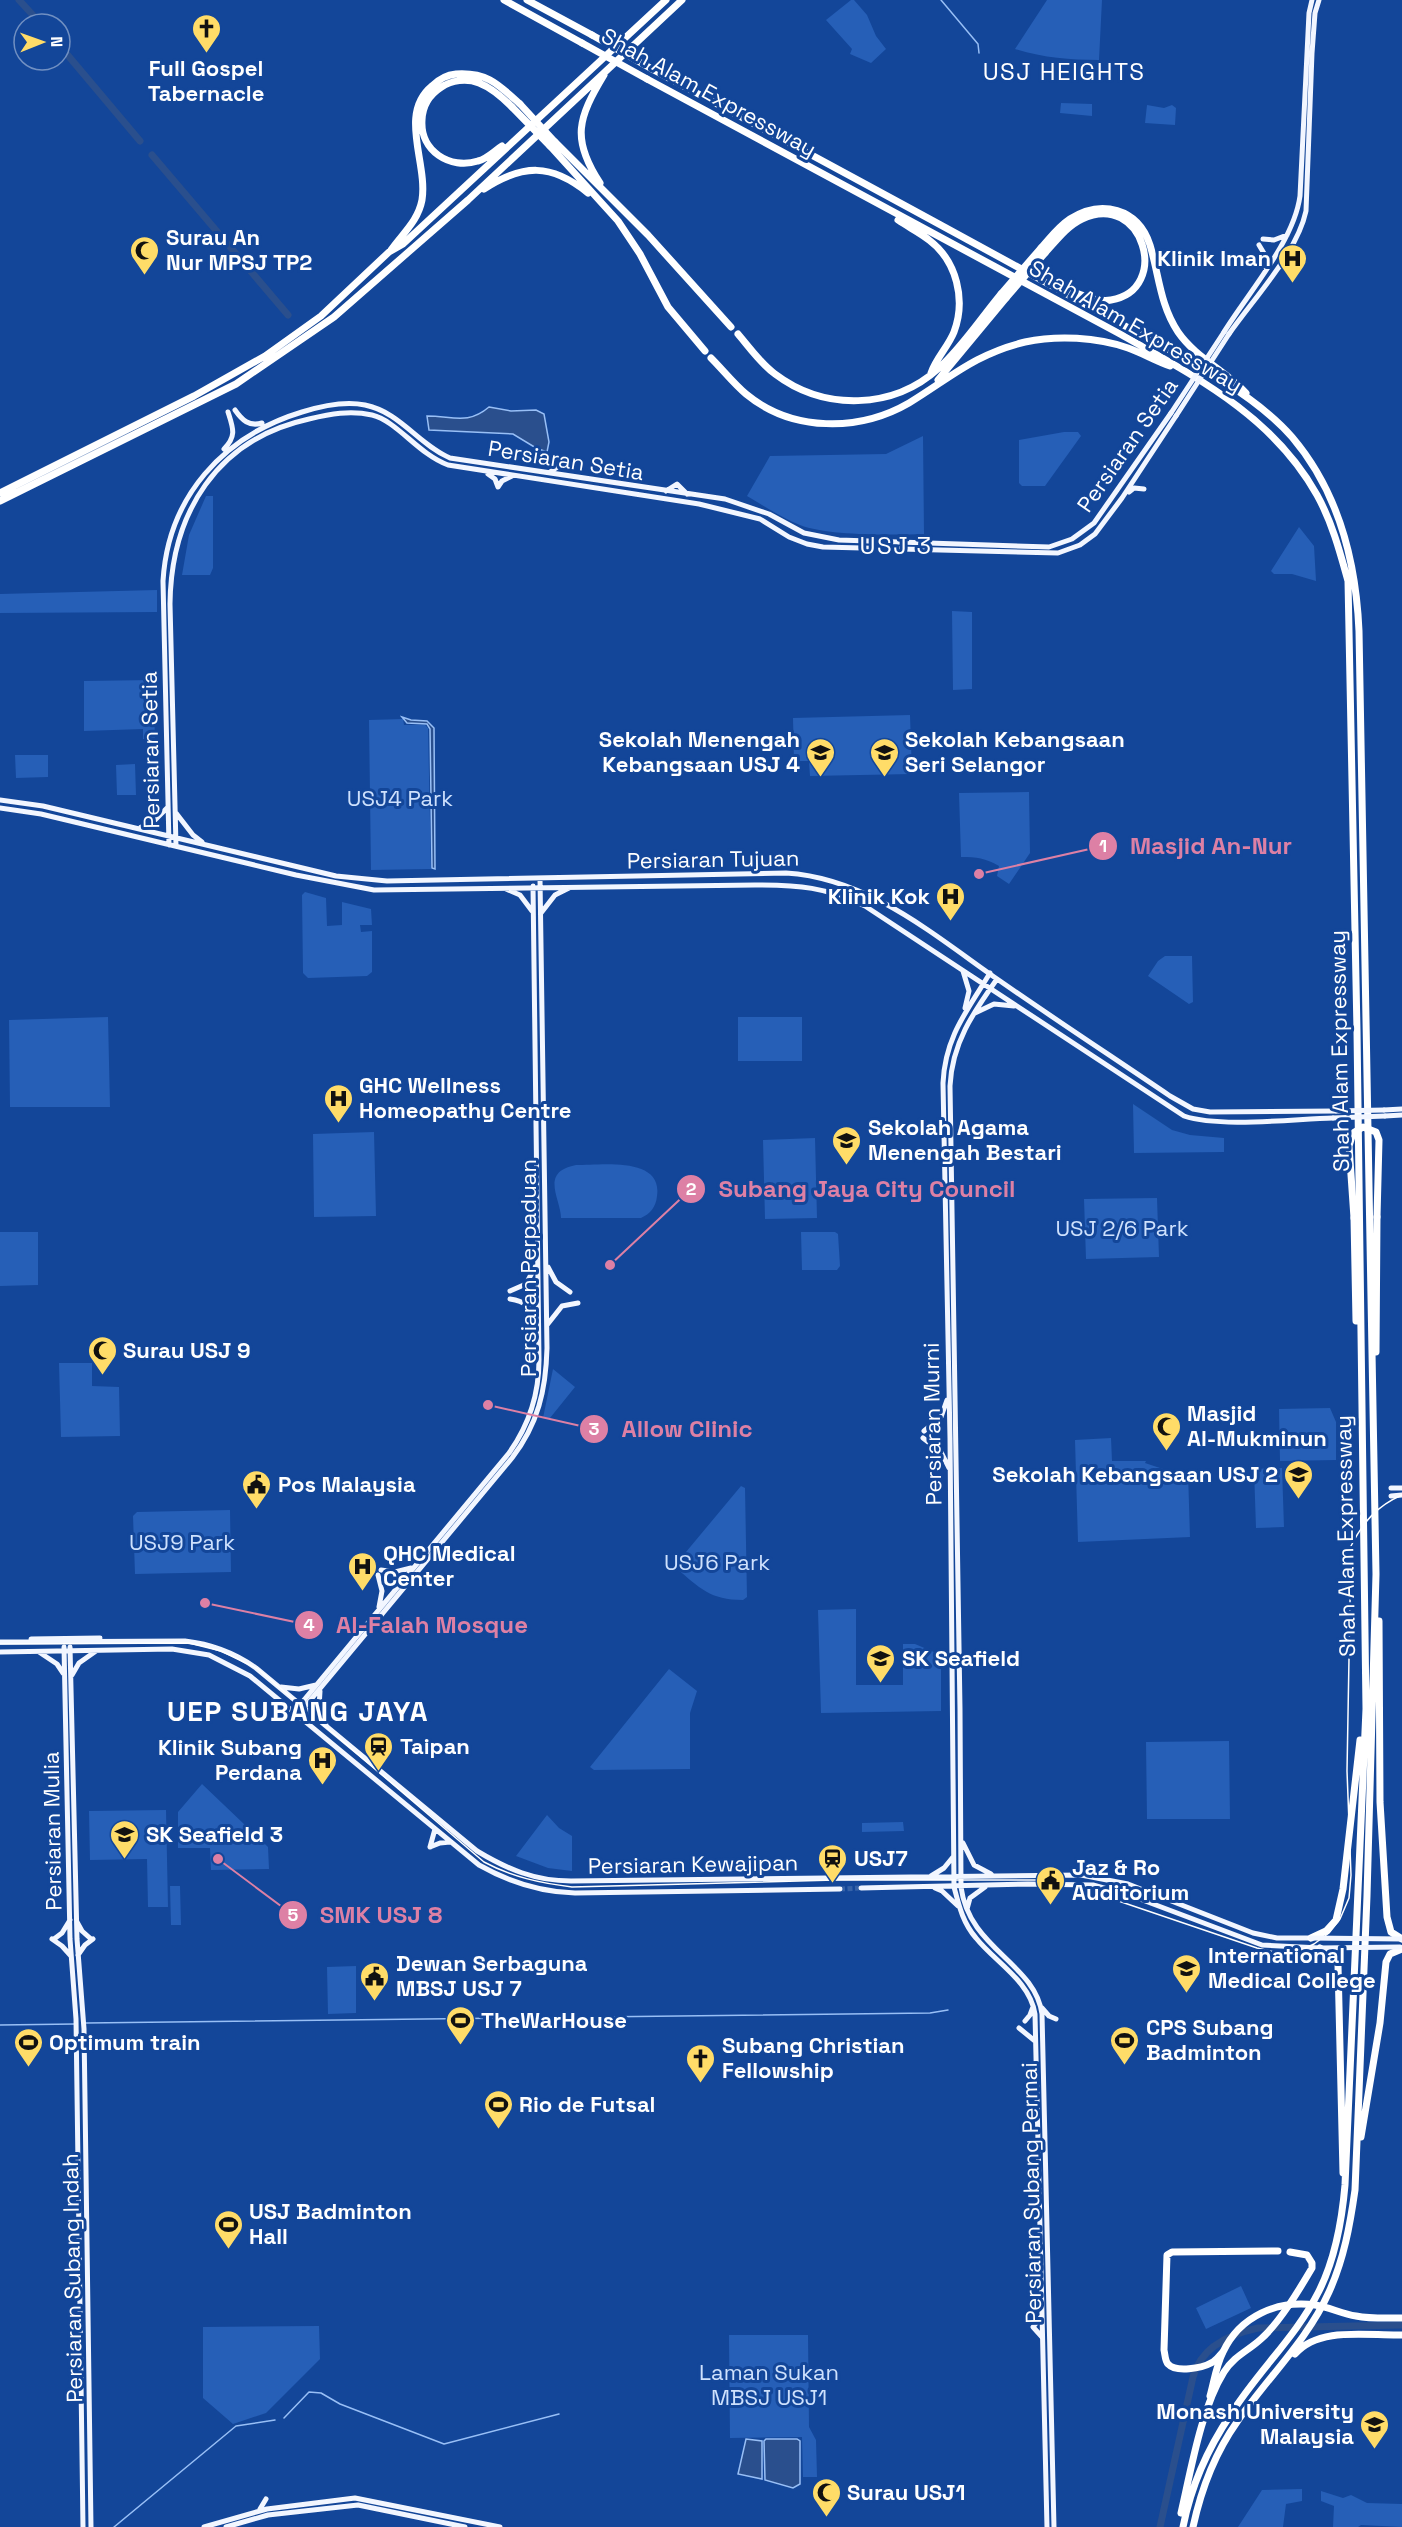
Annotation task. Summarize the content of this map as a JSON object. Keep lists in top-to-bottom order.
{
  "streets": {
    "highway": ["Shah Alam Expressway"],
    "main road": [
      "Persiaran Setia",
      "Persiaran Tujuan",
      "Persiaran Perpaduan",
      "Persiaran Murni",
      "Persiaran Mulia",
      "Persiaran Kewajipan",
      "Persiaran Subang Permai",
      "Persiaran Subang Indah"
    ]
  },
  "crossings": [
    ["Persiaran Setia", "Persiaran Tujuan"],
    ["Persiaran Tujuan", "Persiaran Perpaduan"],
    ["Persiaran Tujuan", "Persiaran Murni"],
    ["Persiaran Perpaduan", "Persiaran Kewajipan"],
    ["Persiaran Murni", "Persiaran Kewajipan"],
    ["Persiaran Murni", "Persiaran Subang Permai"],
    ["Persiaran Mulia", "Persiaran Kewajipan"]
  ],
  "districts": ["USJ HEIGHTS", "USJ 3", "UEP SUBANG JAYA"],
  "parks": [
    "USJ4 Park",
    "USJ 2/6 Park",
    "USJ9 Park",
    "USJ6 Park",
    "Laman Sukan MBSJ USJ1"
  ],
  "places": {
    "church": ["Full Gospel Tabernacle", "Subang Christian Fellowship"],
    "mosque": [
      "Surau An Nur MPSJ TP2",
      "Surau USJ 9",
      "Masjid Al-Mukminun",
      "Surau USJ1"
    ],
    "hospital": [
      "Klinik Iman",
      "Klinik Kok",
      "GHC Wellness Homeopathy Centre",
      "QHC Medical Center",
      "Klinik Subang Perdana"
    ],
    "school or university": [
      "Sekolah Menengah Kebangsaan USJ 4",
      "Sekolah Kebangsaan Seri Selangor",
      "Sekolah Agama Menengah Bestari",
      "Sekolah Kebangsaan USJ 2",
      "SK Seafield",
      "SK Seafield 3",
      "International Medical College",
      "Monash University Malaysia"
    ],
    "other": [
      "Masjid An-Nur",
      "Subang Jaya City Council",
      "Allow Clinic",
      "Al-Falah Mosque",
      "SMK USJ 8"
    ],
    "public building": ["Pos Malaysia", "Jaz & Ro Auditorium", "Dewan Serbaguna MBSJ USJ 7"],
    "station": ["Taipan", "USJ7"],
    "sports": [
      "TheWarHouse",
      "CPS Subang Badminton",
      "Optimum train",
      "Rio de Futsal",
      "USJ Badminton Hall"
    ]
  },
  "north": "right"
}
